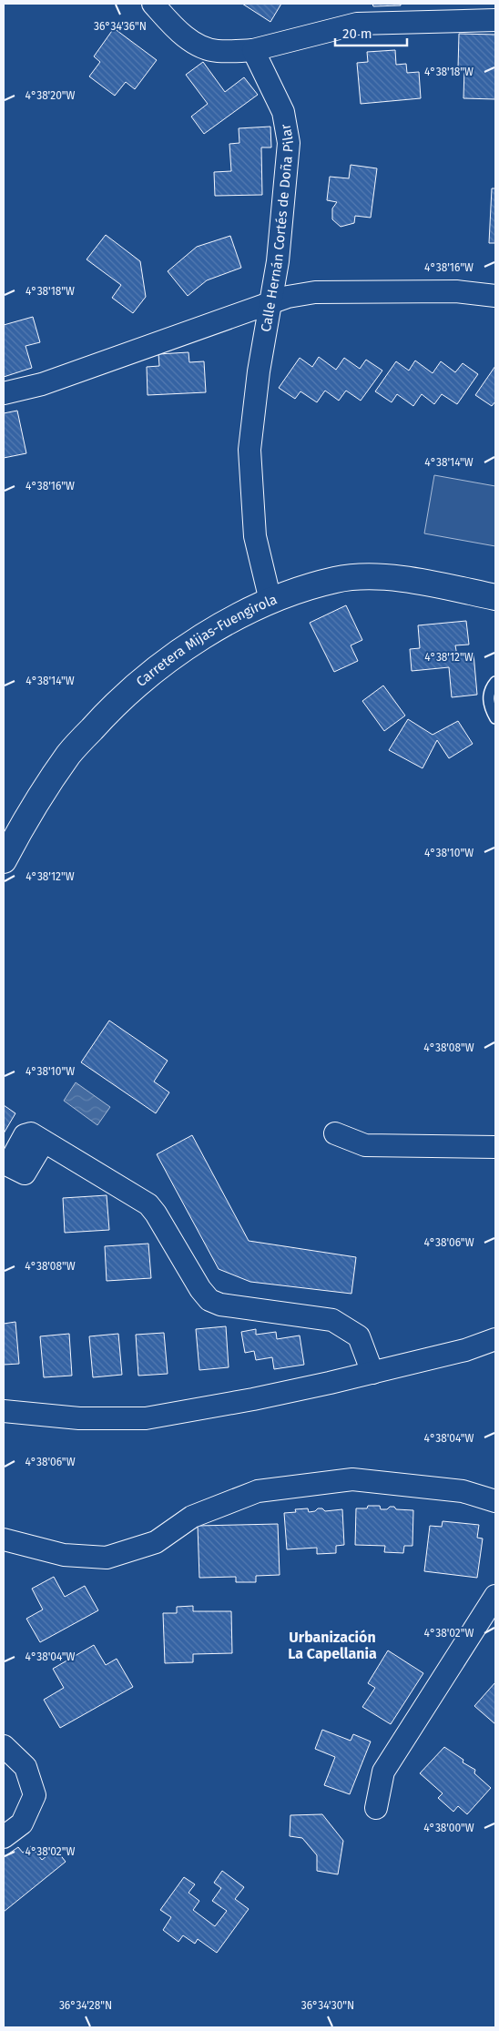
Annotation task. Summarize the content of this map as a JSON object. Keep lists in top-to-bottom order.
{
  "streets": {
    "main road": ["Carretera Mijas-Fuengirola"],
    "street": ["Calle Hernán Cortés de Doña Pilar"]
  },
  "crossings": [
    ["Calle Hernán Cortés de Doña Pilar", "Carretera Mijas-Fuengirola"]
  ],
  "districts": ["Urbanización La Capellania"],
  "scale_bar": "20 m",
  "coordinates": [
    "36°34'36\"N",
    "4°38'18\"W",
    "4°38'20\"W",
    "4°38'16\"W",
    "4°38'14\"W",
    "4°38'12\"W",
    "4°38'10\"W",
    "4°38'08\"W",
    "4°38'06\"W",
    "4°38'04\"W",
    "4°38'02\"W",
    "4°38'00\"W",
    "36°34'28\"N",
    "36°34'30\"N"
  ]
}
